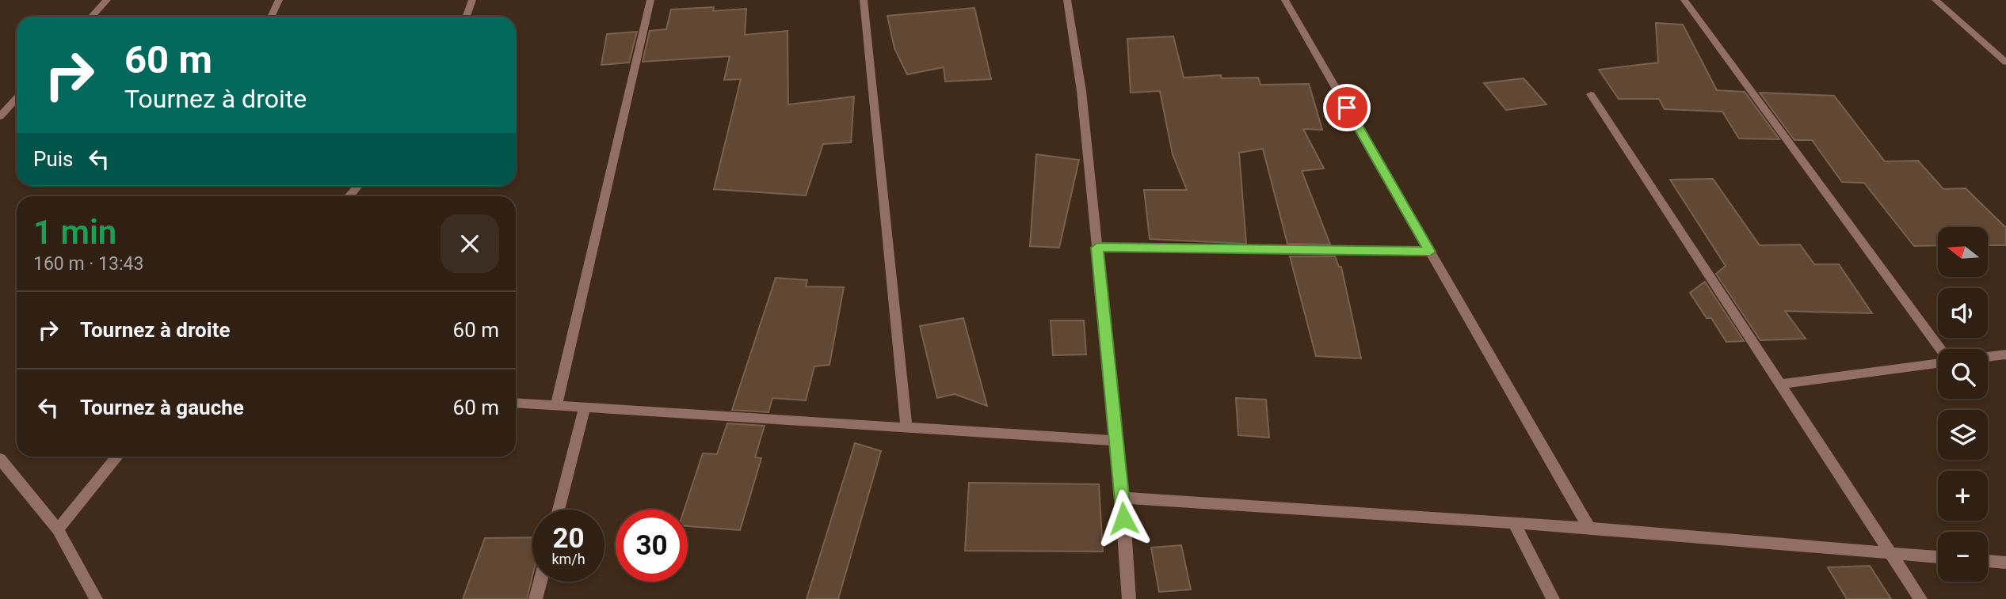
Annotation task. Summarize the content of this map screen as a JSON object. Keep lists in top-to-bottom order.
{
  "north": "left",
  "page": {
    "turn": ["60 m", "Tournez à droite"],
    "then": "Puis",
    "heading": ["1 min", "160 m · 13:43"],
    "map_buttons": ["+", "−"],
    "list": [
      {
        "name": "Tournez à droite",
        "value": "60 m"
      },
      {
        "name": "Tournez à gauche",
        "value": "60 m"
      }
    ],
    "speed": "20 km/h",
    "limit": "30"
  }
}
